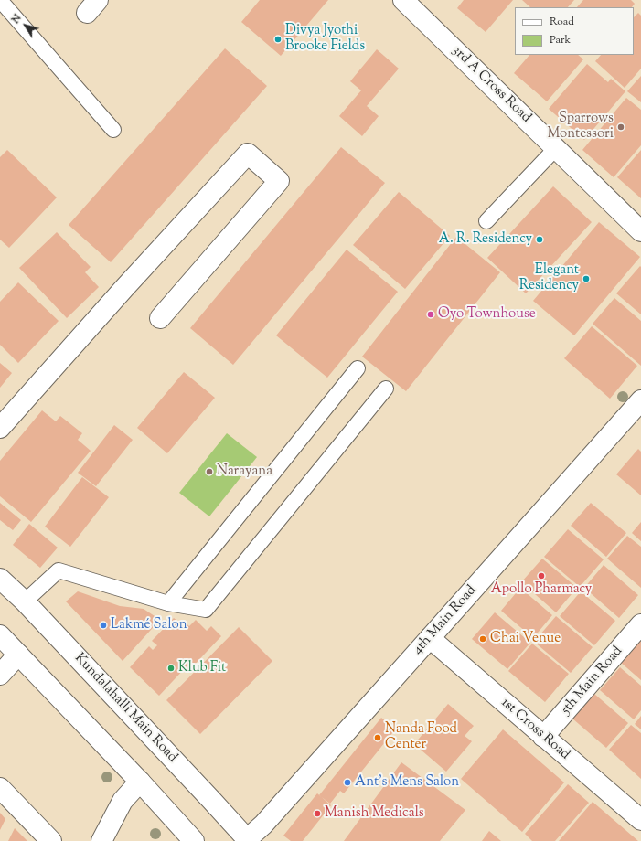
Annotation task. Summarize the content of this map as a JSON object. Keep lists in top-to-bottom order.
{
  "streets": {
    "street": [
      "3rd A Cross Road",
      "4th Main Road",
      "5th Main Road",
      "Kundalahalli Main Road",
      "1st Cross Road"
    ]
  },
  "crossings": [
    ["4th Main Road", "Kundalahalli Main Road"],
    ["4th Main Road", "1st Cross Road"],
    ["5th Main Road", "1st Cross Road"]
  ],
  "places": [
    "Divya Jyothi Brooke Fields",
    "Sparrows Montessori",
    "A. R. Residency",
    "Elegant Residency",
    "Oyo Townhouse",
    "Narayana",
    "Apollo Pharmacy",
    "Lakmé Salon",
    "Chai Venue",
    "Klub Fit",
    "Nanda Food Center",
    "Ant's Mens Salon",
    "Manish Medicals"
  ],
  "legend": ["Road", "Park"],
  "north": "top left"
}
